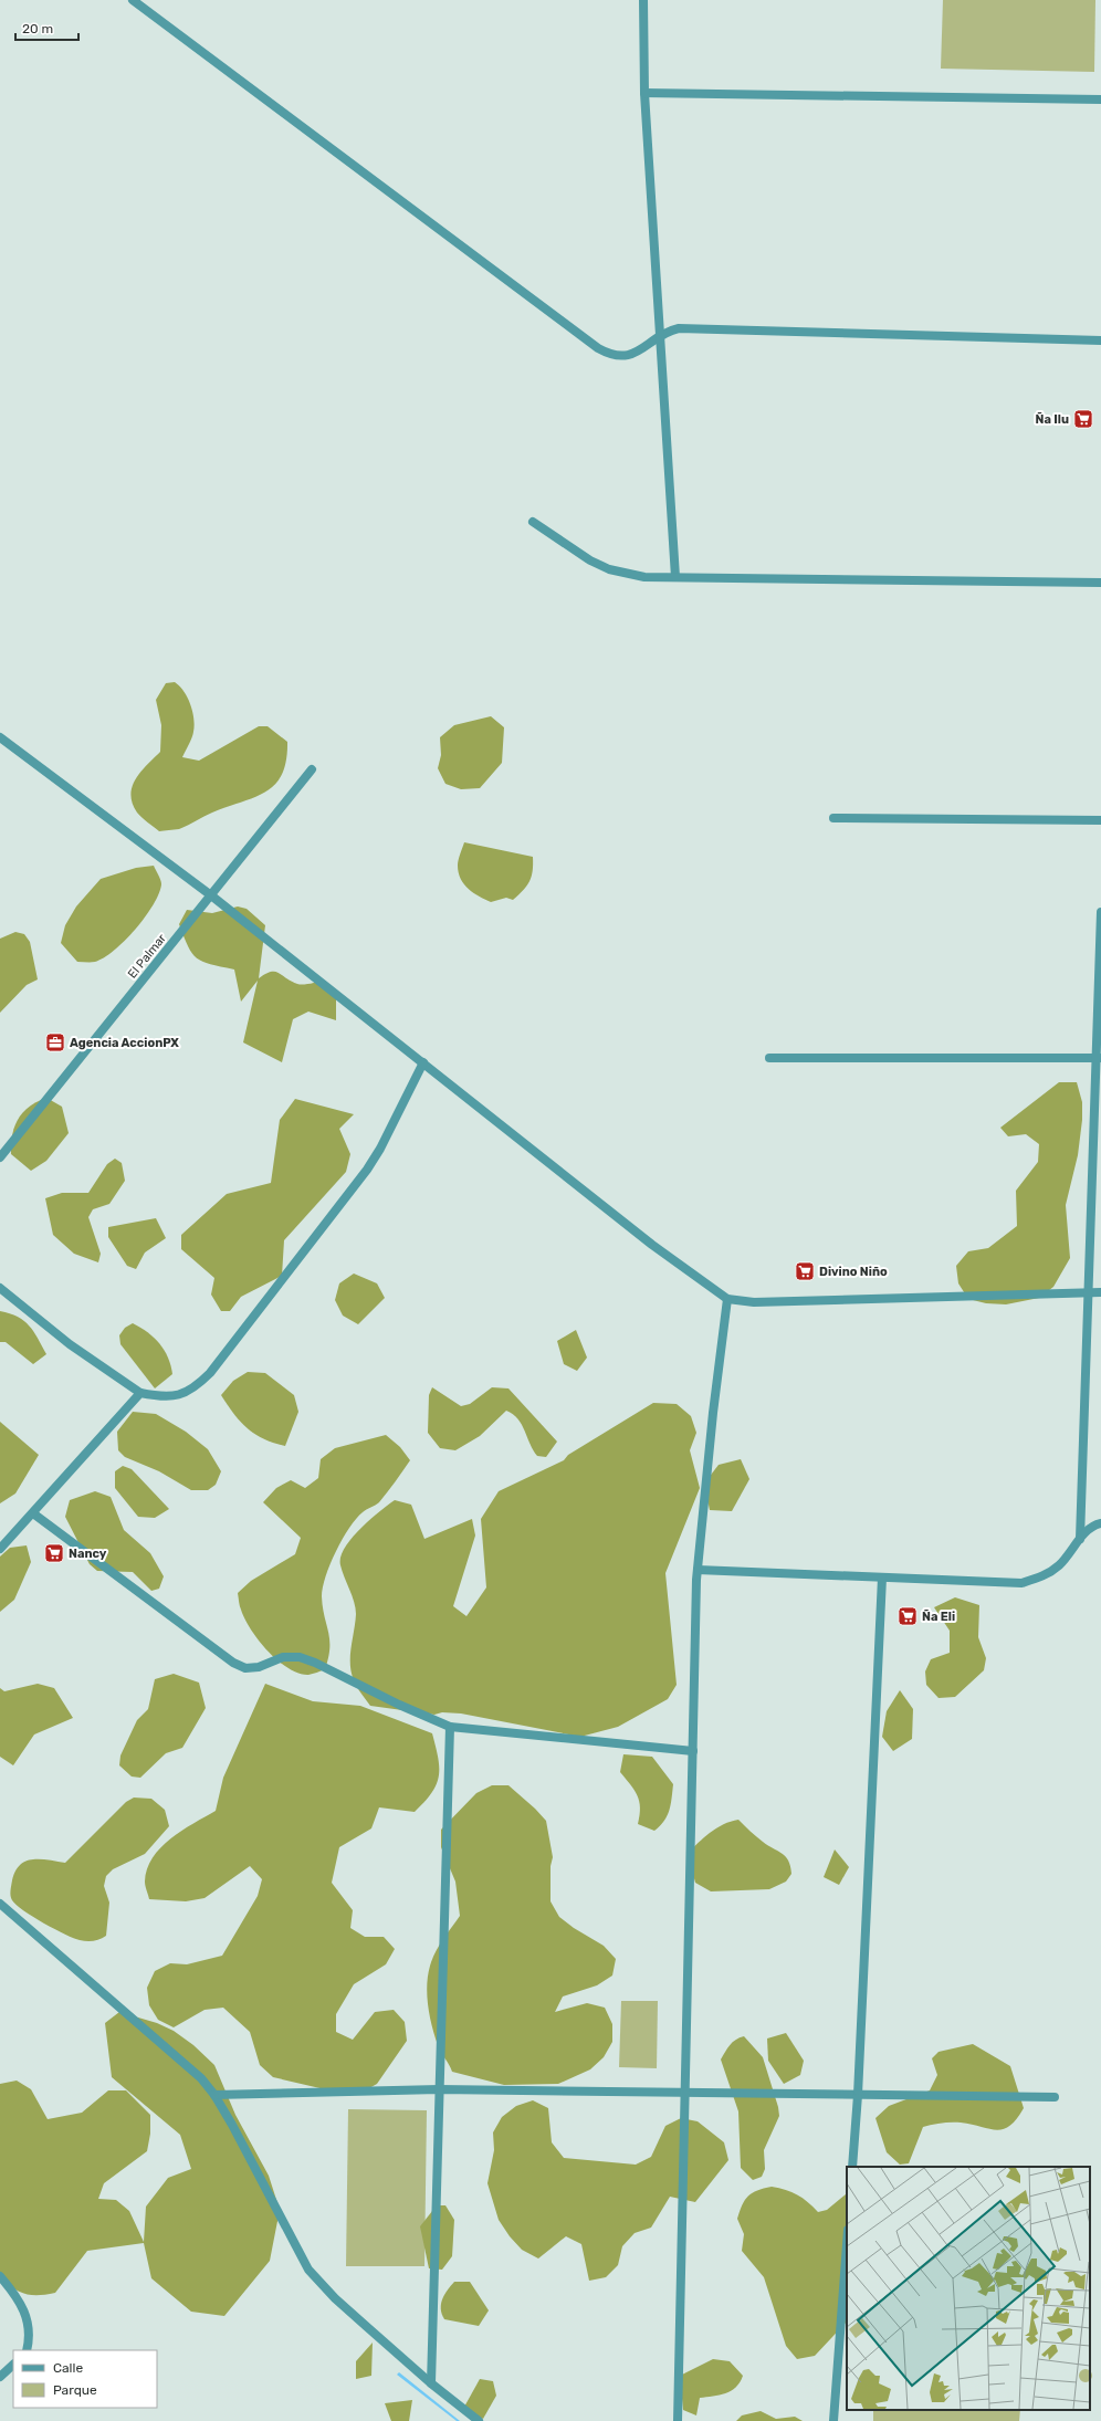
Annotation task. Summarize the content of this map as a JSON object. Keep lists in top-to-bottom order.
{
  "streets": {
    "street": ["El Palmar"]
  },
  "places": {
    "supermarket": [
      "Ña Ilu",
      "Divino Niño",
      "Nancy",
      "Ña Eli"
    ],
    "office": ["Agencia AccionPX"]
  },
  "legend": ["Calle", "Parque"],
  "scale_bar": "20 m"
}
